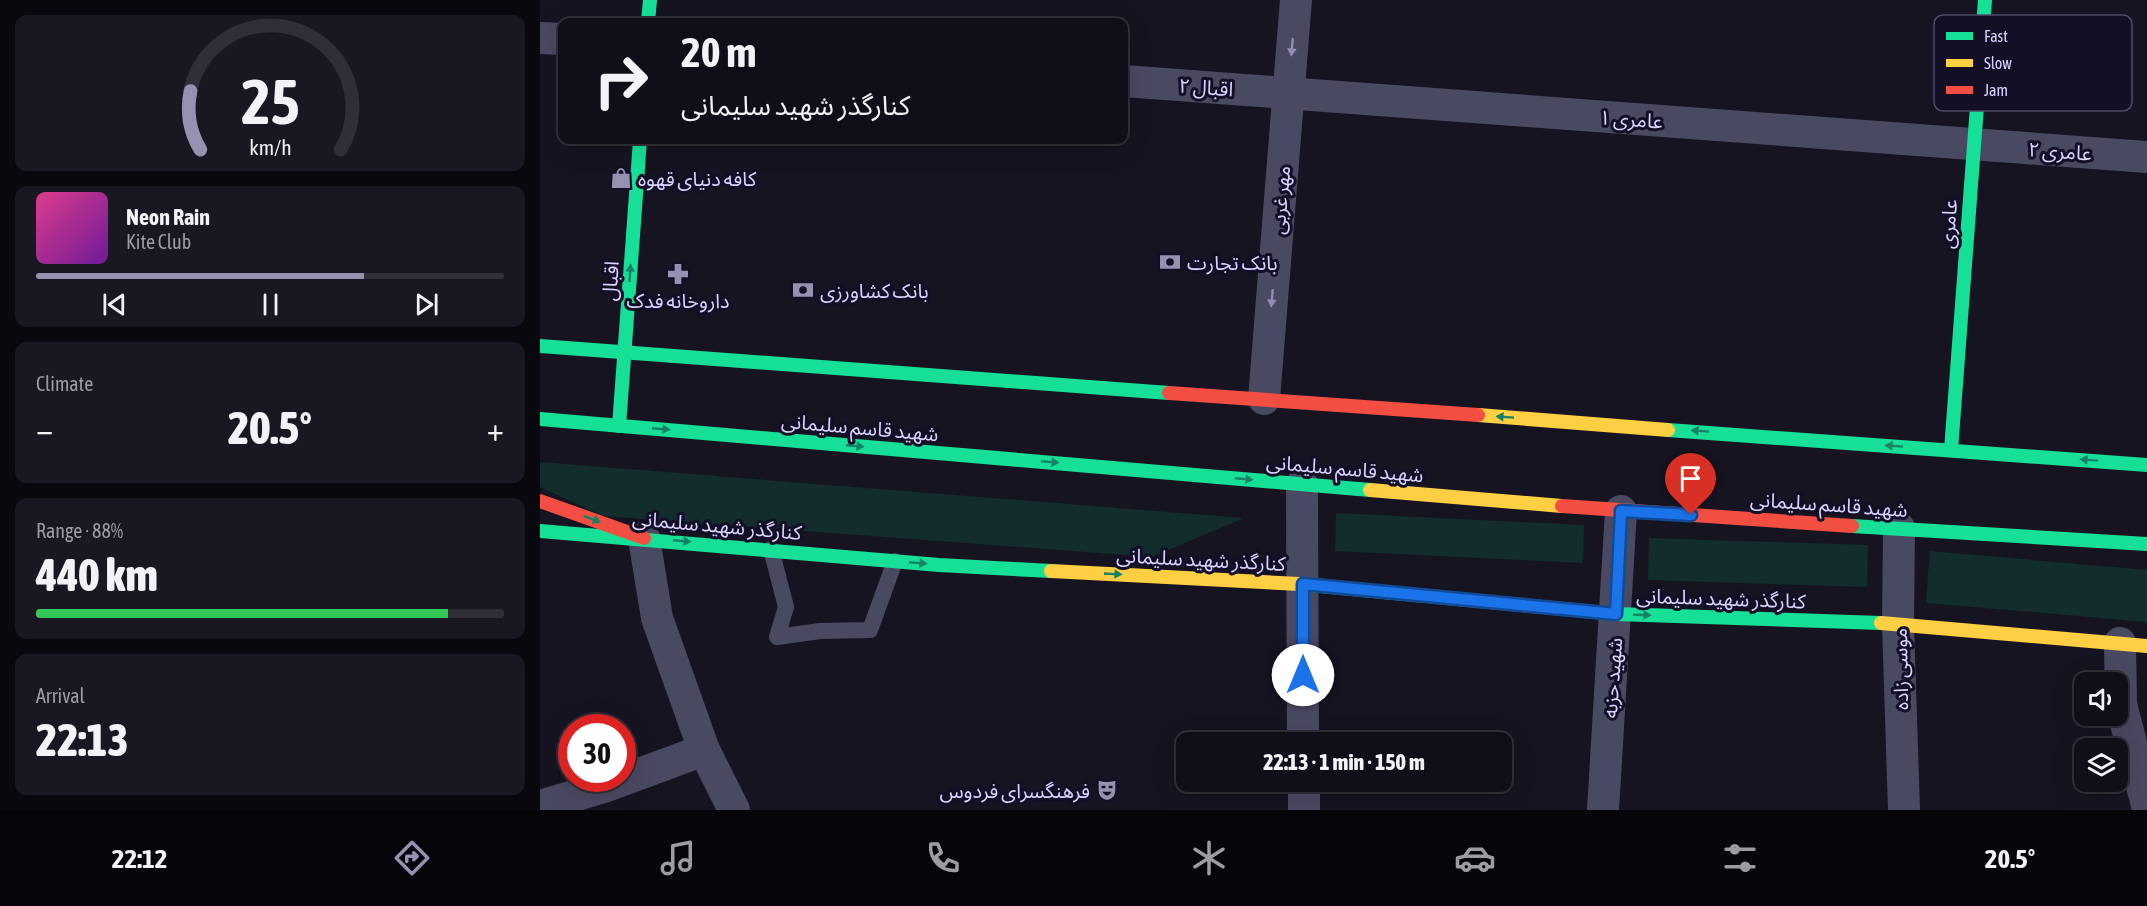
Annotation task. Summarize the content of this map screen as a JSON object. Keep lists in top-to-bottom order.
{
  "streets": {
    "main road": [
      "عامری",
      "اقبال",
      "شهید قاسم سلیمانی",
      "کنارگذر شهید سلیمانی"
    ],
    "street": [
      "اقبال ۲",
      "عامری ۱",
      "عامری ۲",
      "مهر غربی",
      "موسی زاده",
      "شهید حزبه"
    ]
  },
  "crossings": [
    ["اقبال ۲", "عامری ۱"],
    ["اقبال ۲", "مهر غربی"],
    ["عامری ۱", "عامری ۲"],
    ["عامری ۱", "مهر غربی"],
    ["عامری ۱", "عامری"],
    ["عامری ۲", "عامری"],
    ["اقبال", "شهید قاسم سلیمانی"],
    ["شهید قاسم سلیمانی", "موسی زاده"],
    ["شهید قاسم سلیمانی", "شهید حزبه"],
    ["کنارگذر شهید سلیمانی", "موسی زاده"],
    ["کنارگذر شهید سلیمانی", "شهید حزبه"]
  ],
  "one_way": ["مهر غربی", "اقبال", "کنارگذر شهید سلیمانی"],
  "places": {
    "shop": ["کافه دنیای قهوه"],
    "bank": ["بانک تجارت", "بانک کشاورزی"],
    "pharmacy": ["داروخانه فدک"],
    "theatre": ["فرهنگسرای فردوس"]
  },
  "legend": ["Fast", "Slow", "Jam"],
  "page": {
    "turn": ["20 m", "کنارگذر شهید سلیمانی"],
    "song": ["Neon Rain", "Kite Club"],
    "tile": [
      "Climate",
      ["Range · 88%", "440 km"],
      ["Arrival", "22:13"]
    ],
    "heat": ["−", "20.5°", "+"],
    "limit": "30",
    "trip": "22:13 · 1 min · 150 m",
    "tabs": ["22:12", "20.5°"],
    "gauge": ["25", "km/h"]
  }
}
